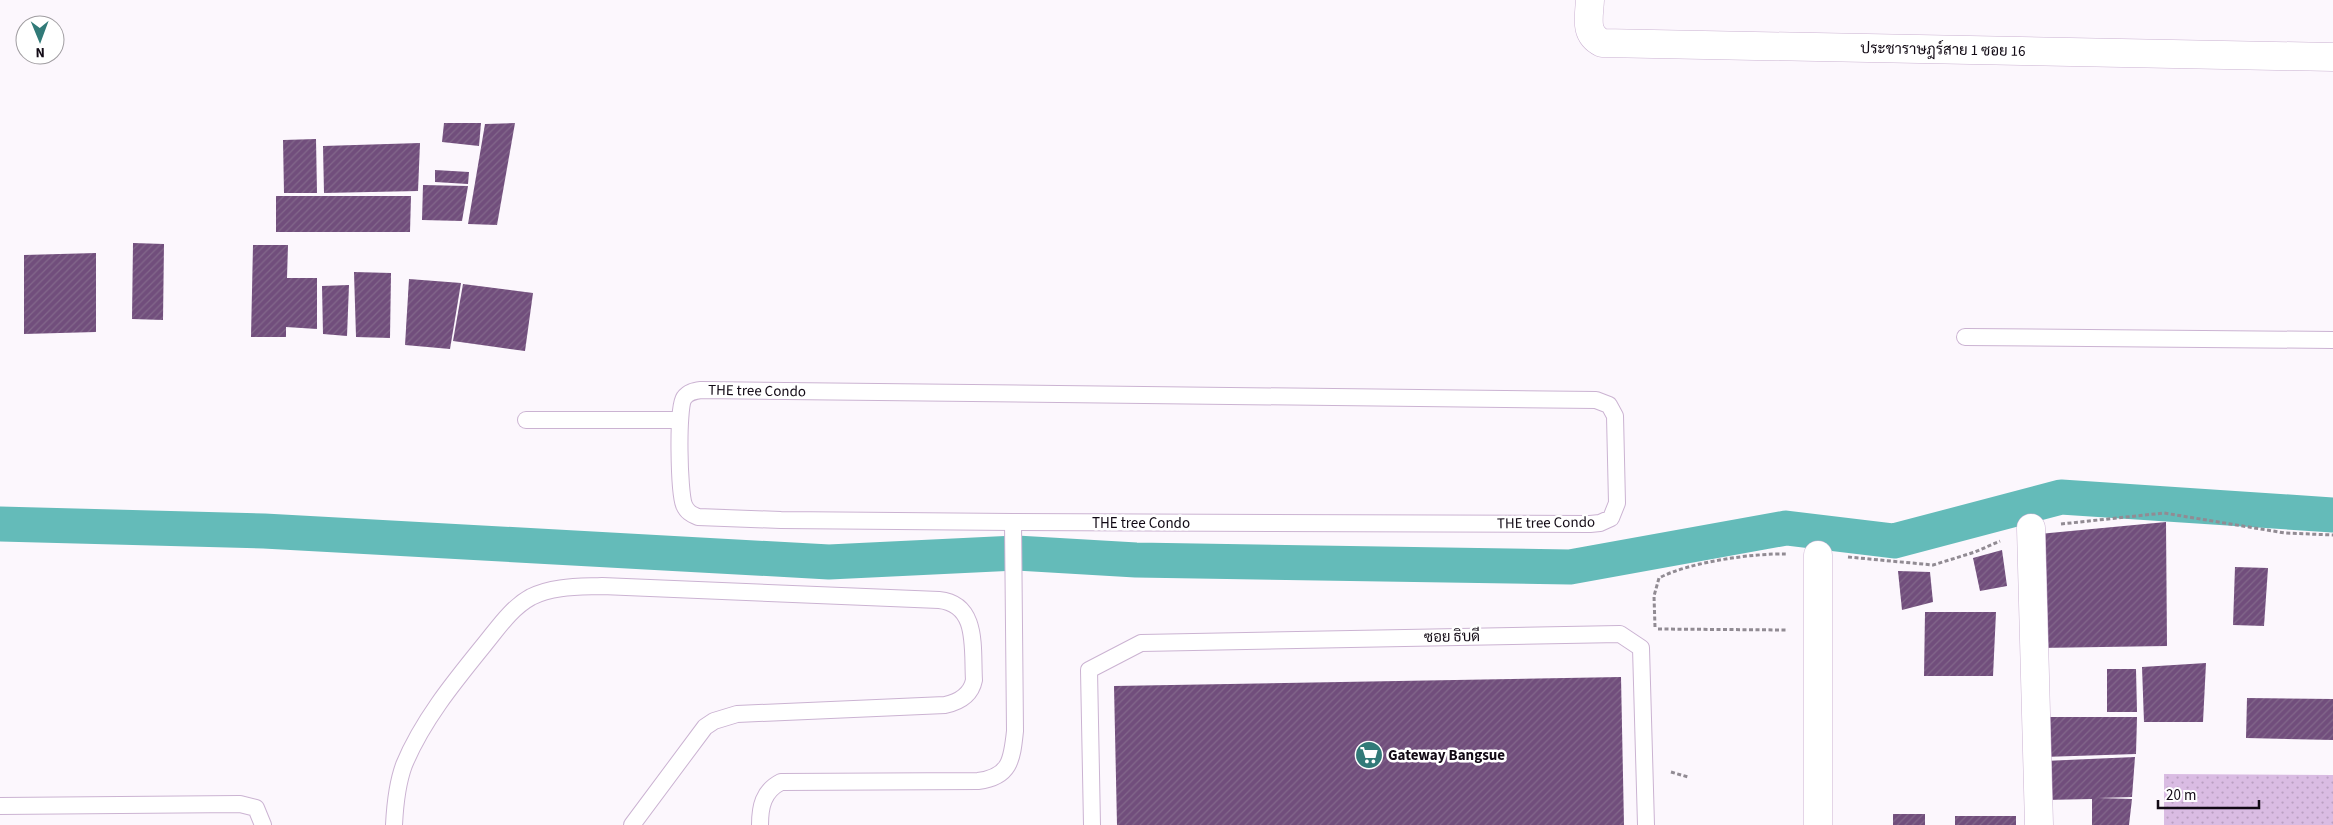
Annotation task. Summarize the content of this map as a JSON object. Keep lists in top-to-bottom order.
{
  "streets": {
    "street": ["ประชาราษฎร์สาย 1 ซอย 16"],
    "lane": ["THE tree Condo", "ซอย ธิบดี"]
  },
  "places": {
    "supermarket": ["Gateway Bangsue"]
  },
  "scale_bar": "20 m",
  "north": "bottom"
}
